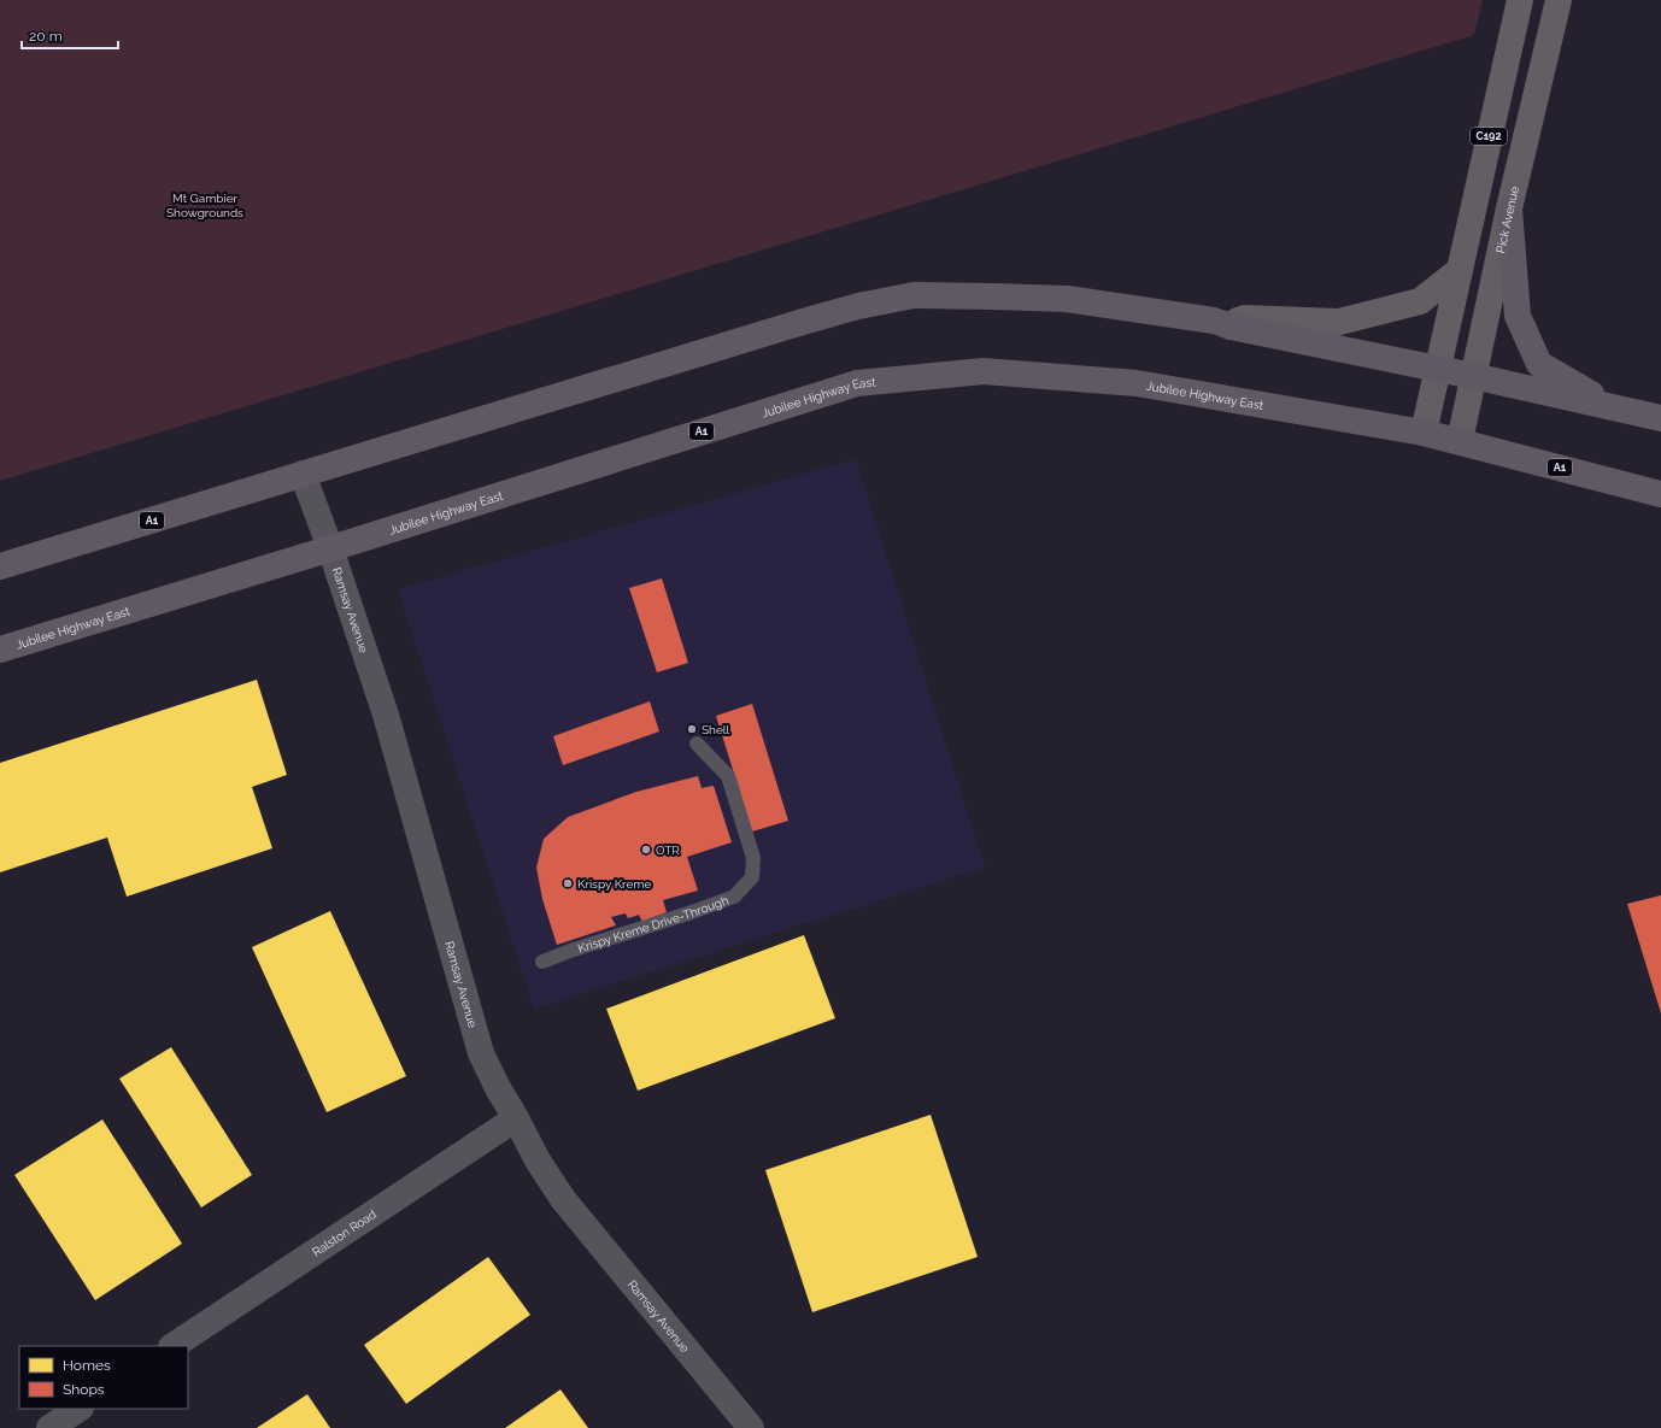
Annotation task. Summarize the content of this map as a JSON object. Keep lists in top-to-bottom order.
{
  "streets": {
    "highway": ["Jubilee Highway East", "A1"],
    "main road": ["C192", "Pick Avenue"],
    "street": ["Ramsay Avenue", "Ralston Road"],
    "lane": ["Krispy Kreme Drive-Through"]
  },
  "crossings": [
    ["C192", "Jubilee Highway East"],
    ["C192", "A1"],
    ["Pick Avenue", "Jubilee Highway East"],
    ["Pick Avenue", "A1"],
    ["Jubilee Highway East", "Ramsay Avenue"],
    ["A1", "Ramsay Avenue"],
    ["Ramsay Avenue", "Ralston Road"]
  ],
  "parks": ["Mt Gambier Showgrounds"],
  "places": ["Shell", "OTR", "Krispy Kreme"],
  "legend": ["Homes", "Shops"],
  "scale_bar": "20 m"
}
